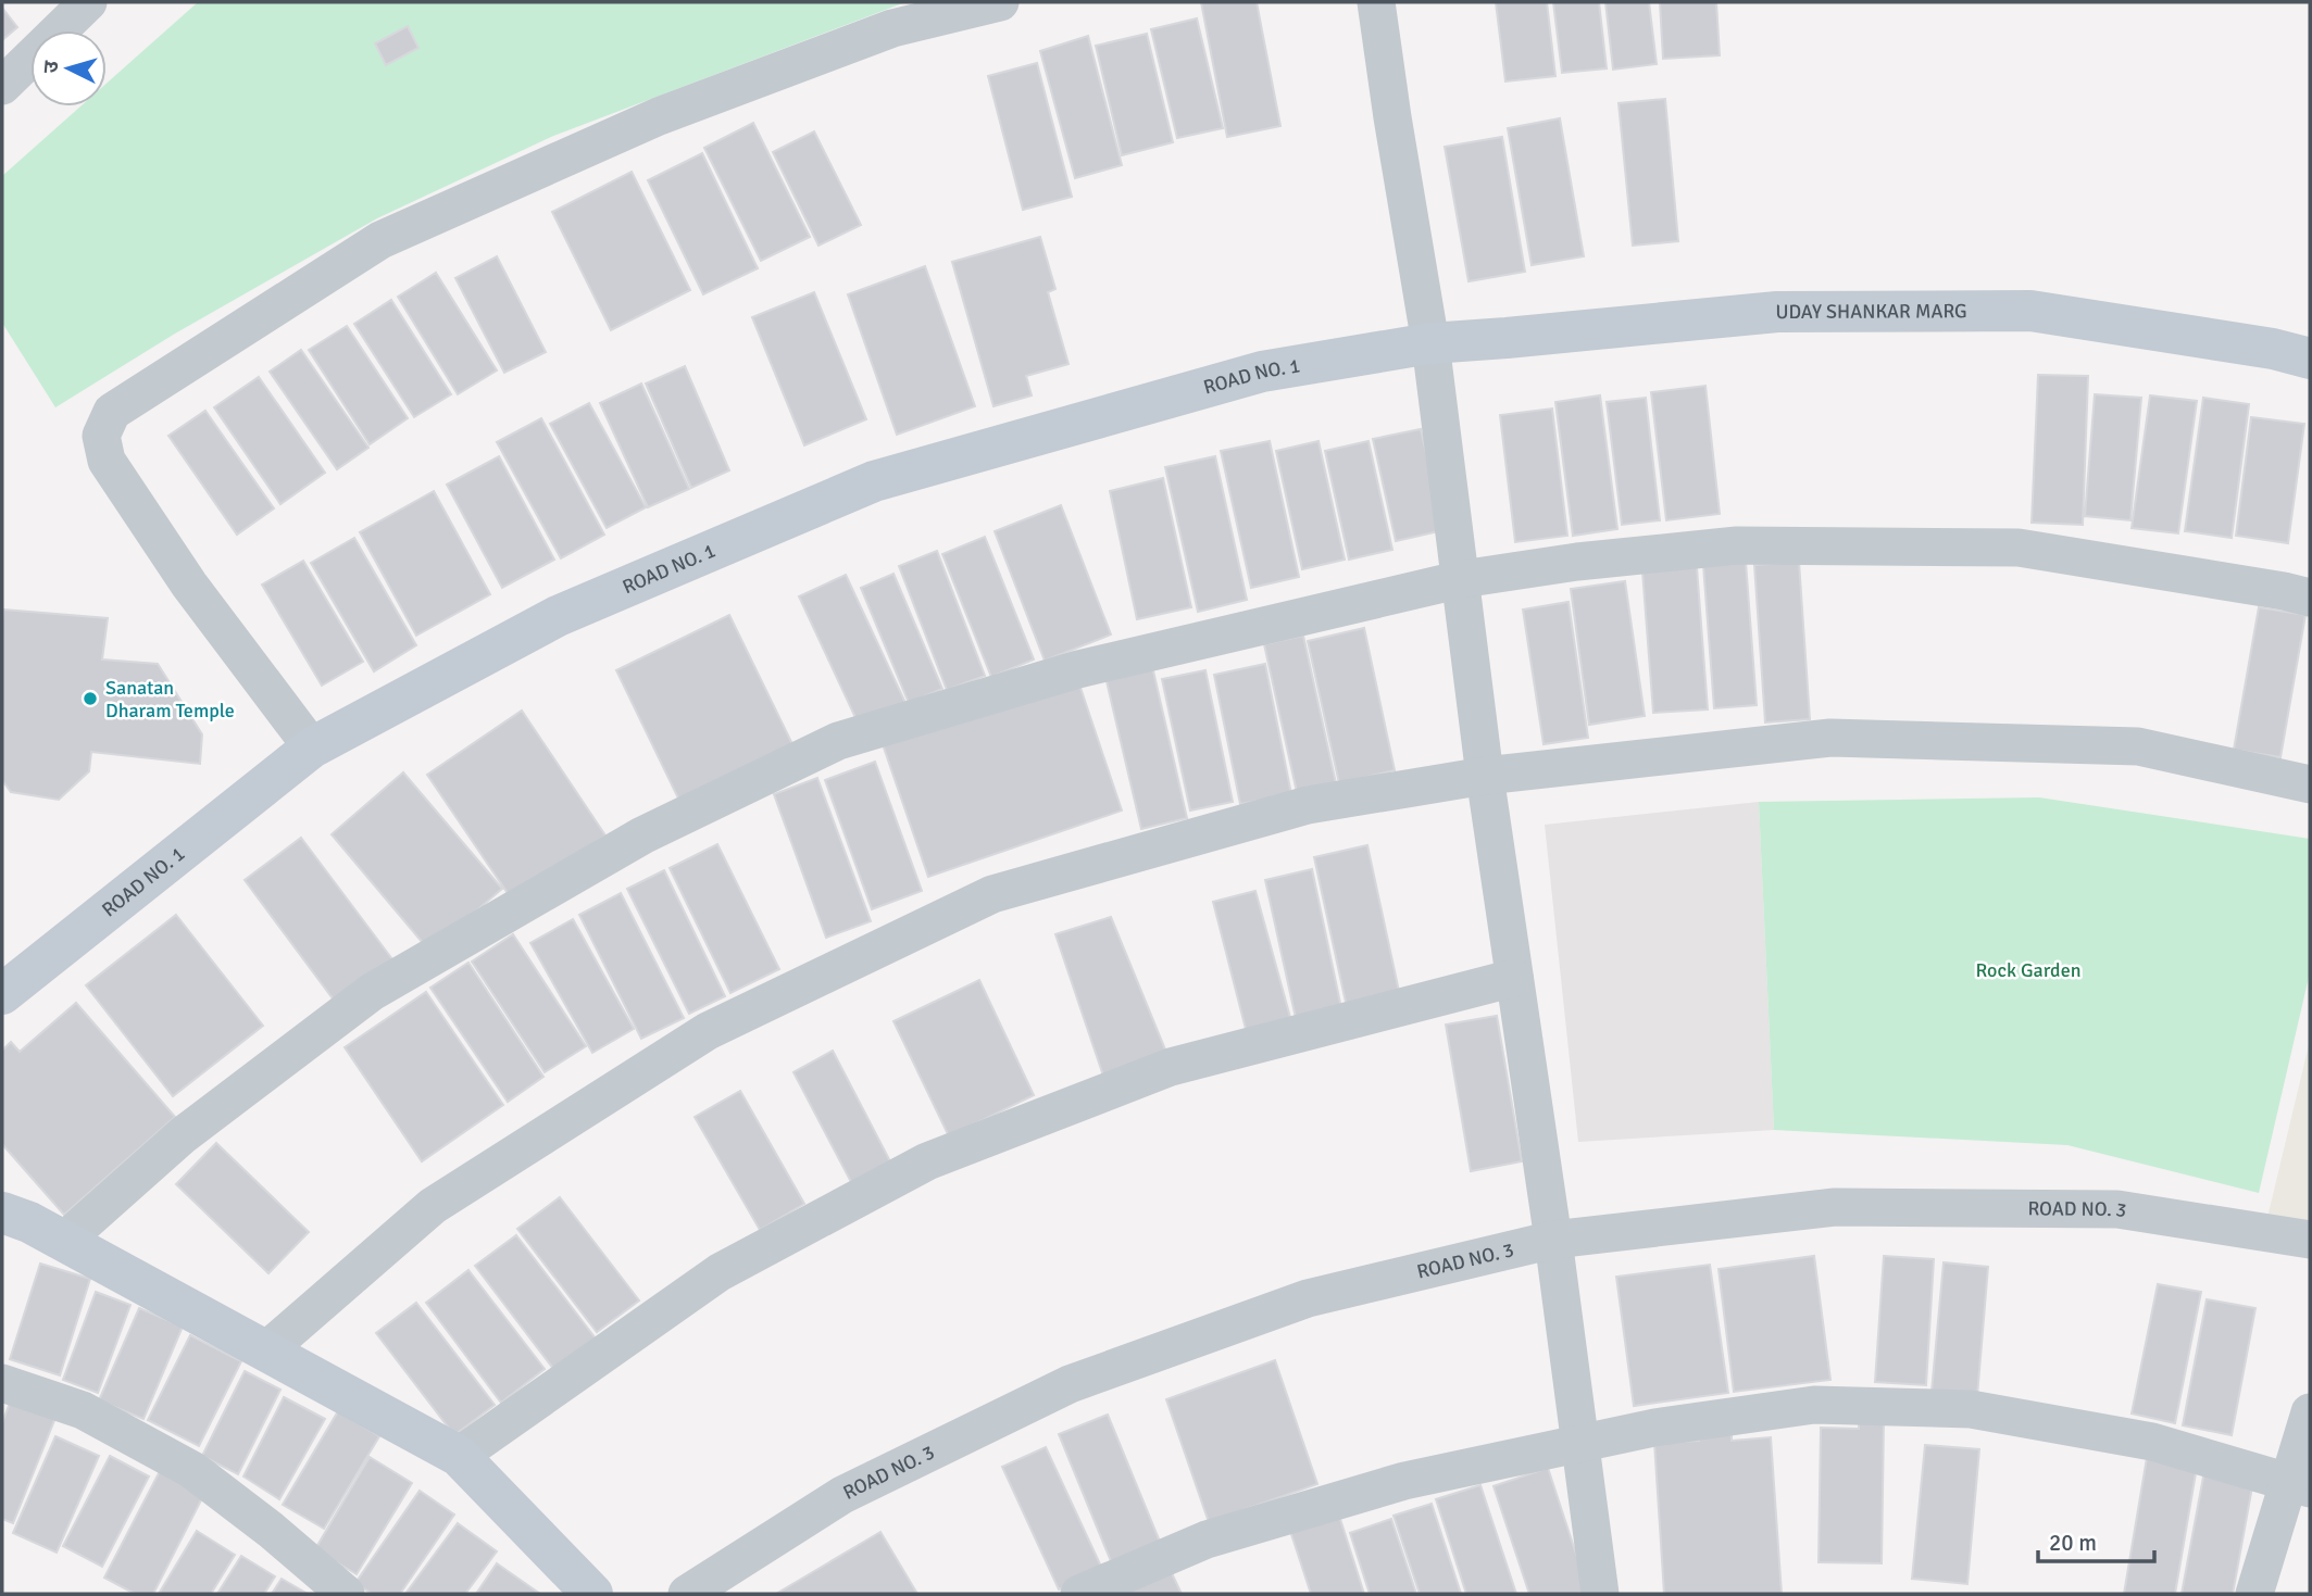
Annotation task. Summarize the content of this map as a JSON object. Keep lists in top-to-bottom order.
{
  "streets": {
    "street": ["UDAY SHANKAR MARG", "ROAD NO. 1", "ROAD NO. 3"]
  },
  "crossings": [
    ["UDAY SHANKAR MARG", "ROAD NO. 1"]
  ],
  "parks": ["Rock Garden"],
  "places": ["Sanatan Dharam Temple"],
  "scale_bar": "20 m",
  "north": "left"
}
